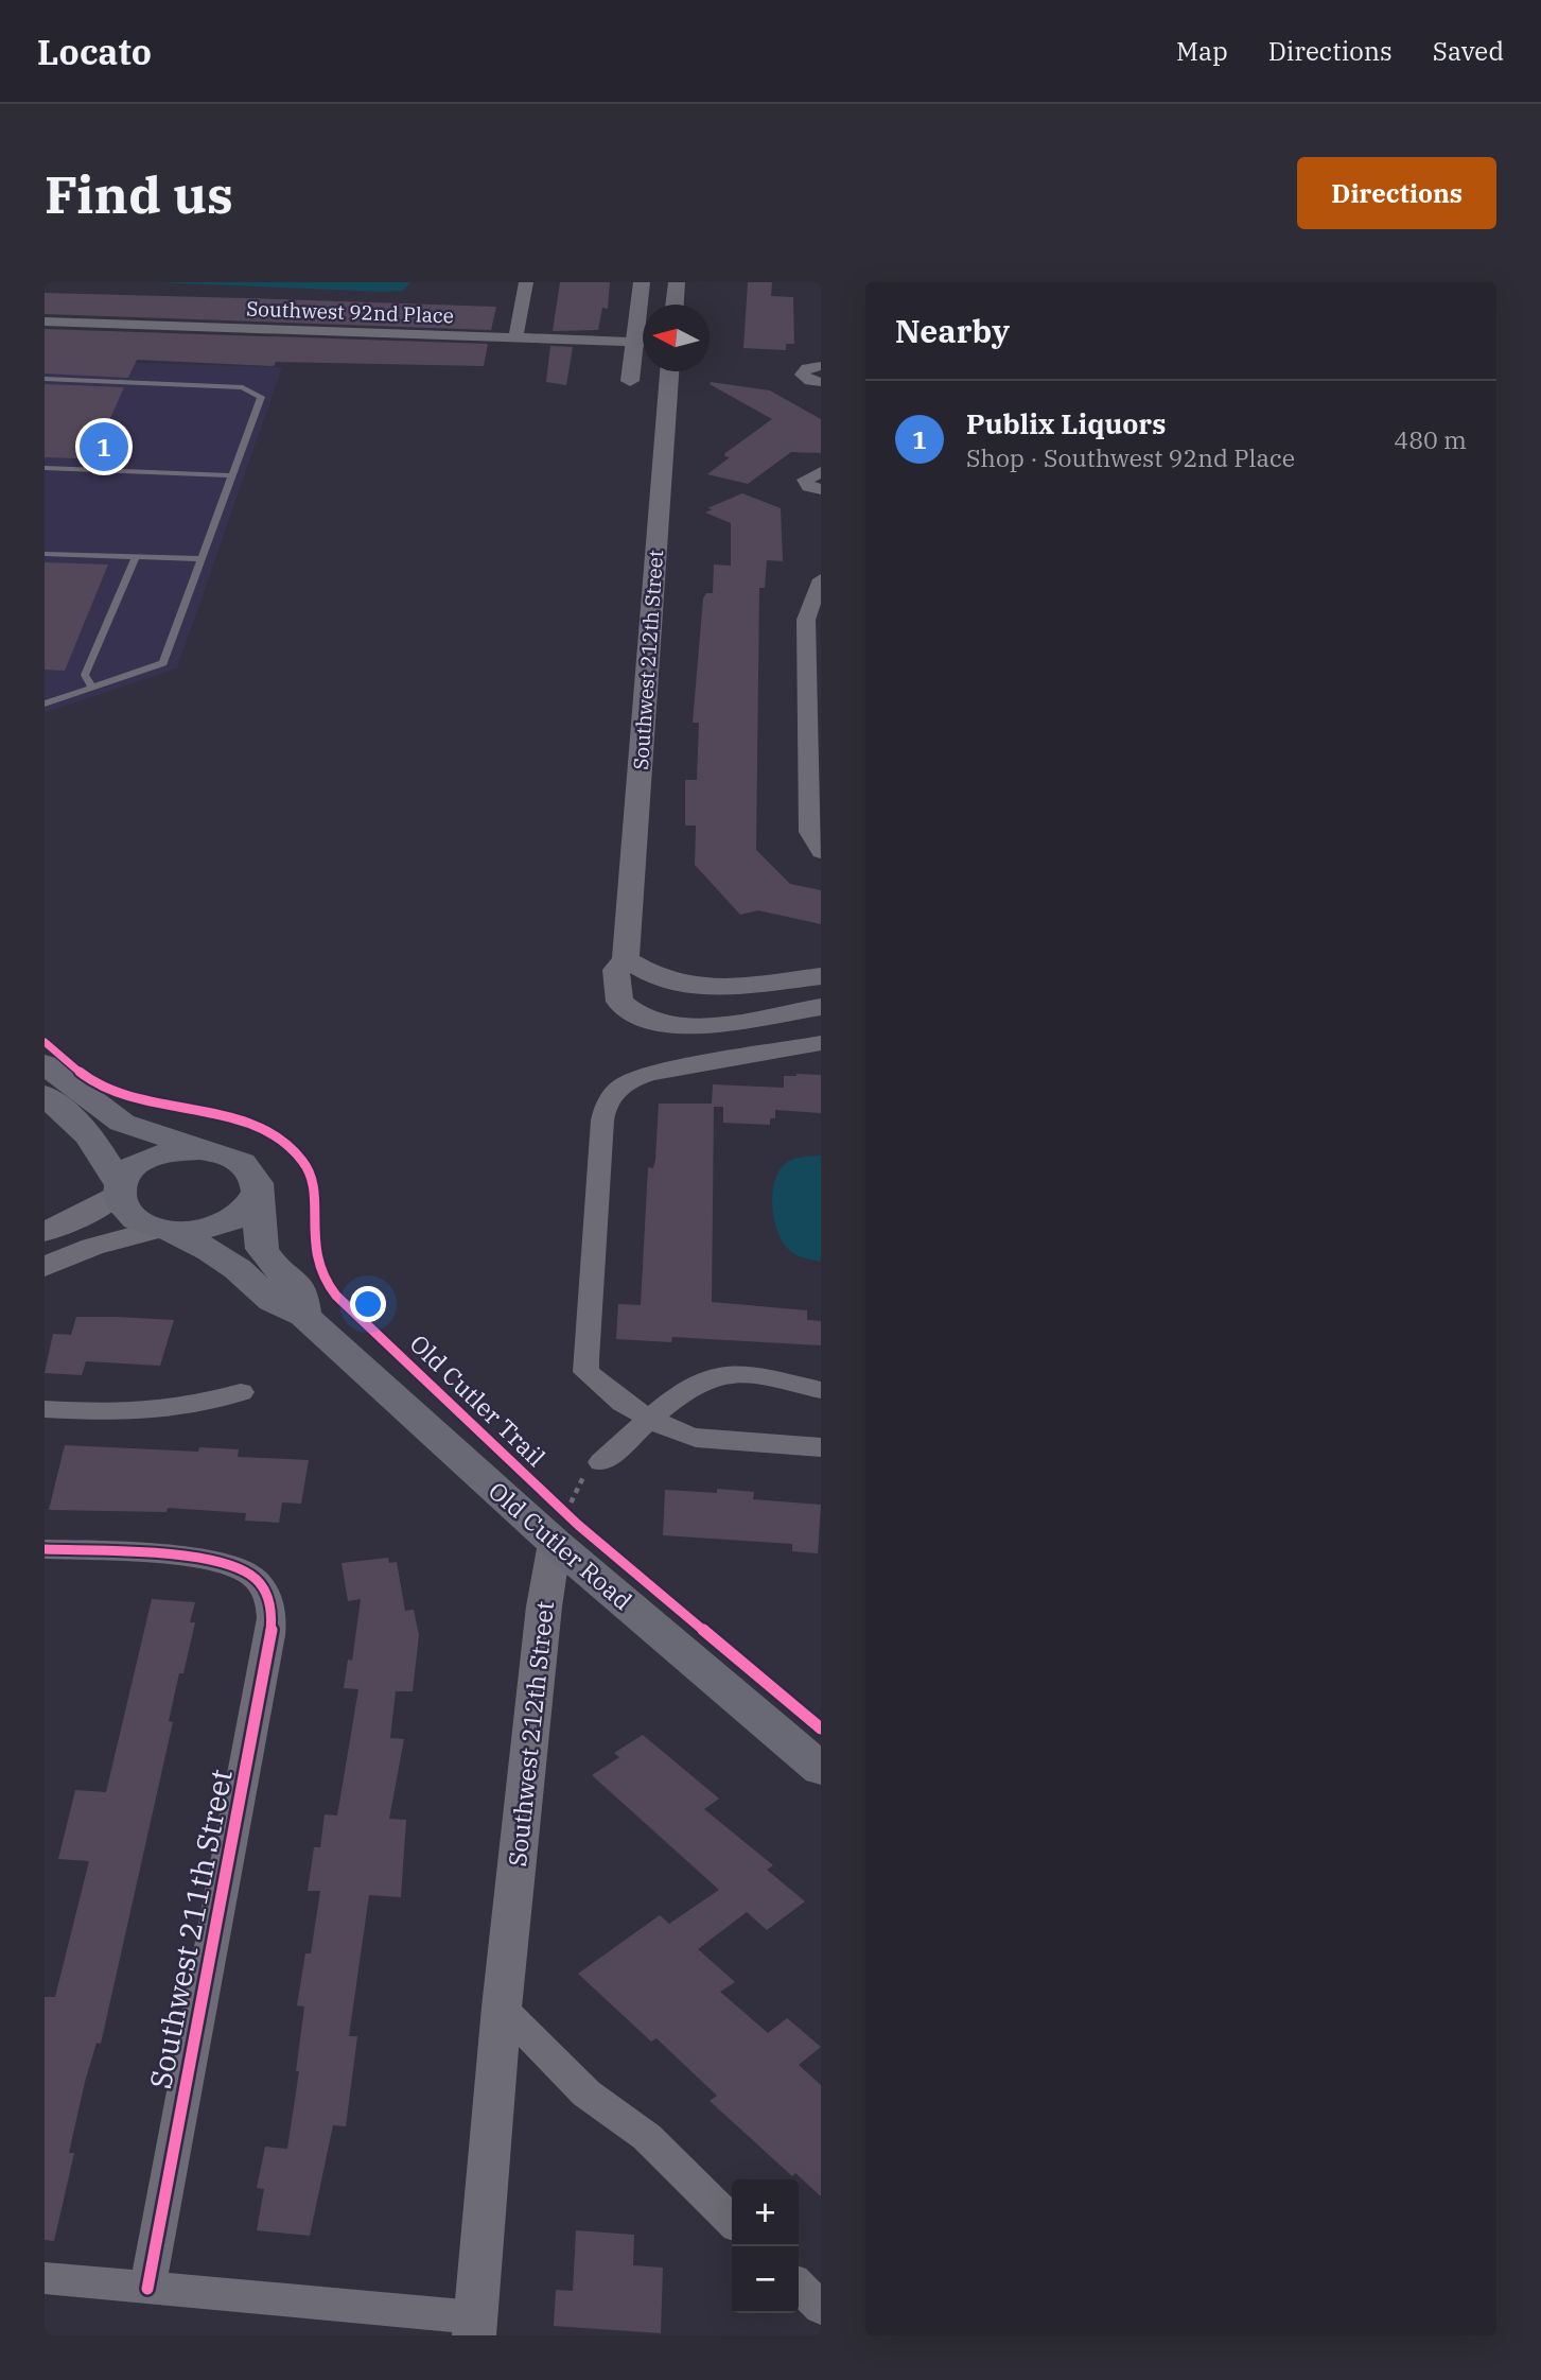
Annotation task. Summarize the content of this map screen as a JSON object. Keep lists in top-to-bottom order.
{
  "streets": {
    "main road": ["Old Cutler Road"],
    "street": ["Southwest 92nd Place", "Southwest 212th Street", "Southwest 211th Street"],
    "cycle path": ["Old Cutler Trail"]
  },
  "crossings": [
    ["Southwest 212th Street", "Old Cutler Road"]
  ],
  "north": "left",
  "page": {
    "header": "Locato",
    "nav": ["Map", "Directions", "Saved"],
    "buttons": "Directions",
    "title": "Find us",
    "heading": "Nearby",
    "list": [
      {
        "mark": "1",
        "name": "Publix Liquors",
        "note": "Shop · Southwest 92nd Place",
        "value": "480 m"
      }
    ],
    "pins": "1",
    "map_buttons": ["+", "−"]
  }
}
